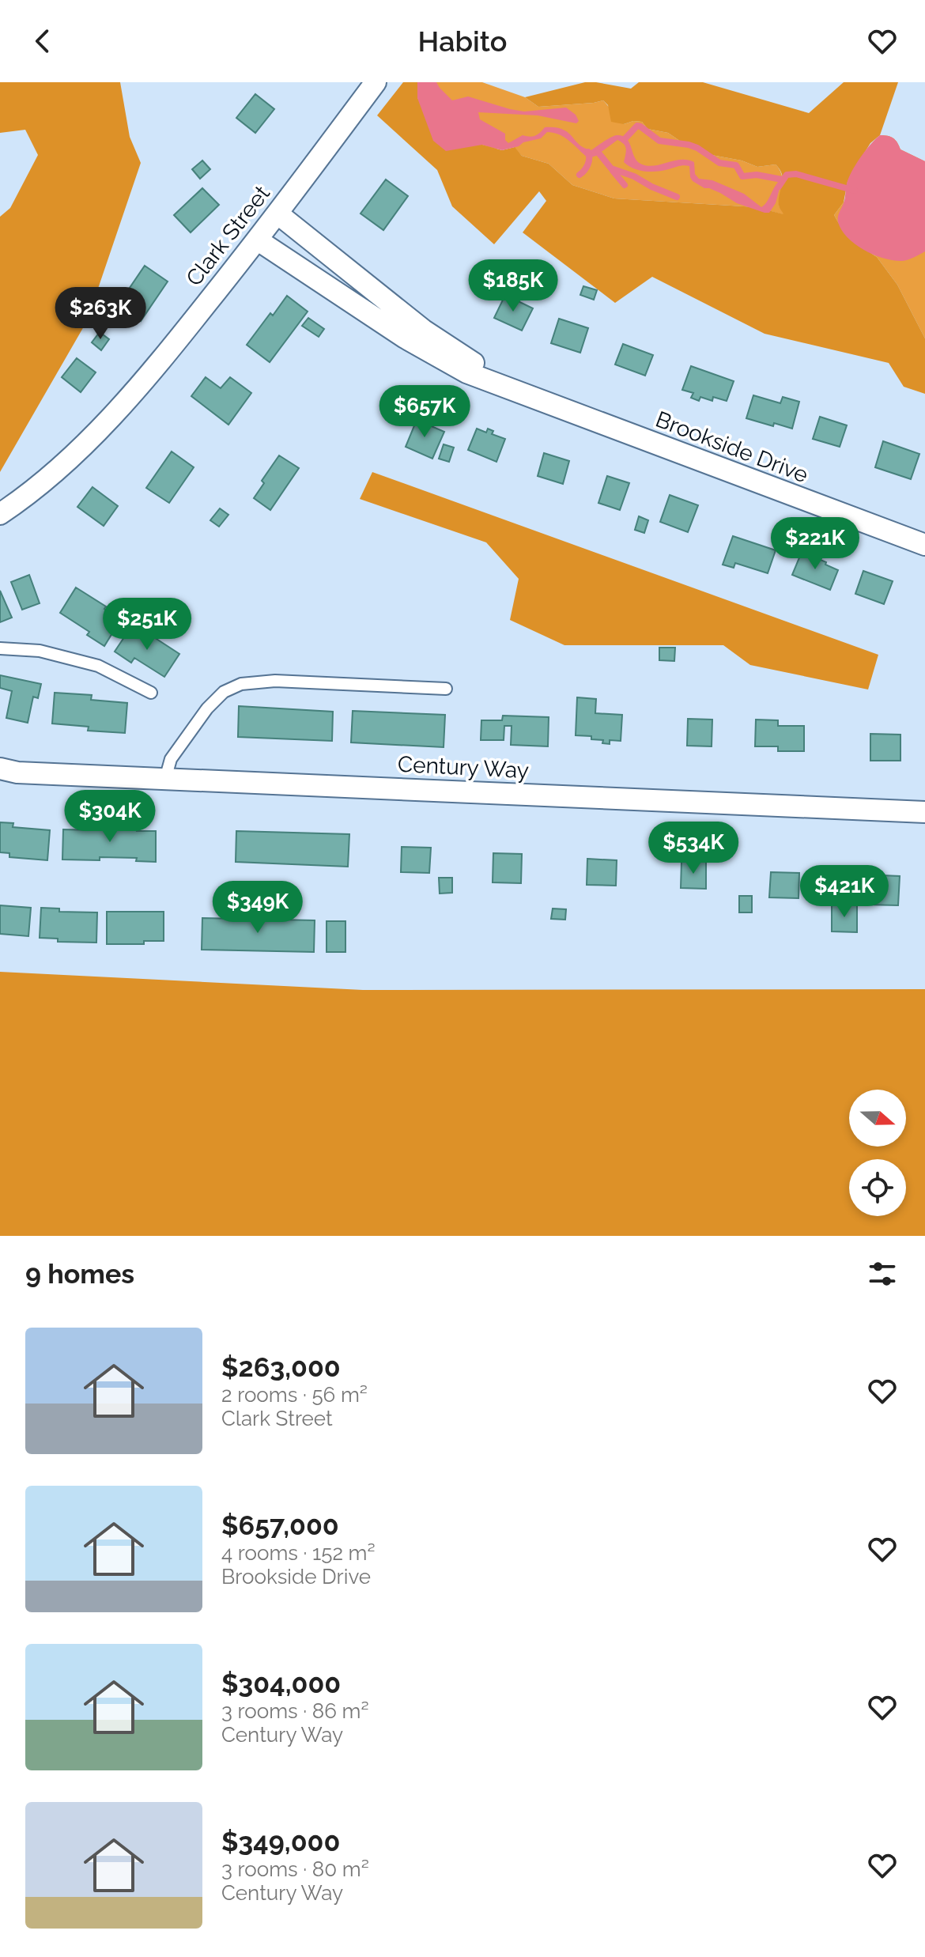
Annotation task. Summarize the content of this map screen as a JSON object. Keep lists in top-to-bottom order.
{
  "streets": {
    "street": ["Clark Street", "Brookside Drive", "Century Way"]
  },
  "crossings": [
    ["Clark Street", "Brookside Drive"]
  ],
  "north": "right",
  "page": {
    "header": "Habito",
    "price": [
      "$185K",
      "$263K",
      "$657K",
      "$221K",
      "$251K",
      "$304K",
      "$534K",
      "$421K",
      "$349K"
    ],
    "heading": "9 homes",
    "list": [
      {
        "name": "$263,000",
        "note": "2 rooms · 56 m² · Clark Street"
      },
      {
        "name": "$657,000",
        "note": "4 rooms · 152 m² · Brookside Drive"
      },
      {
        "name": "$304,000",
        "note": "3 rooms · 86 m² · Century Way"
      },
      {
        "name": "$349,000",
        "note": "3 rooms · 80 m² · Century Way"
      }
    ]
  }
}
